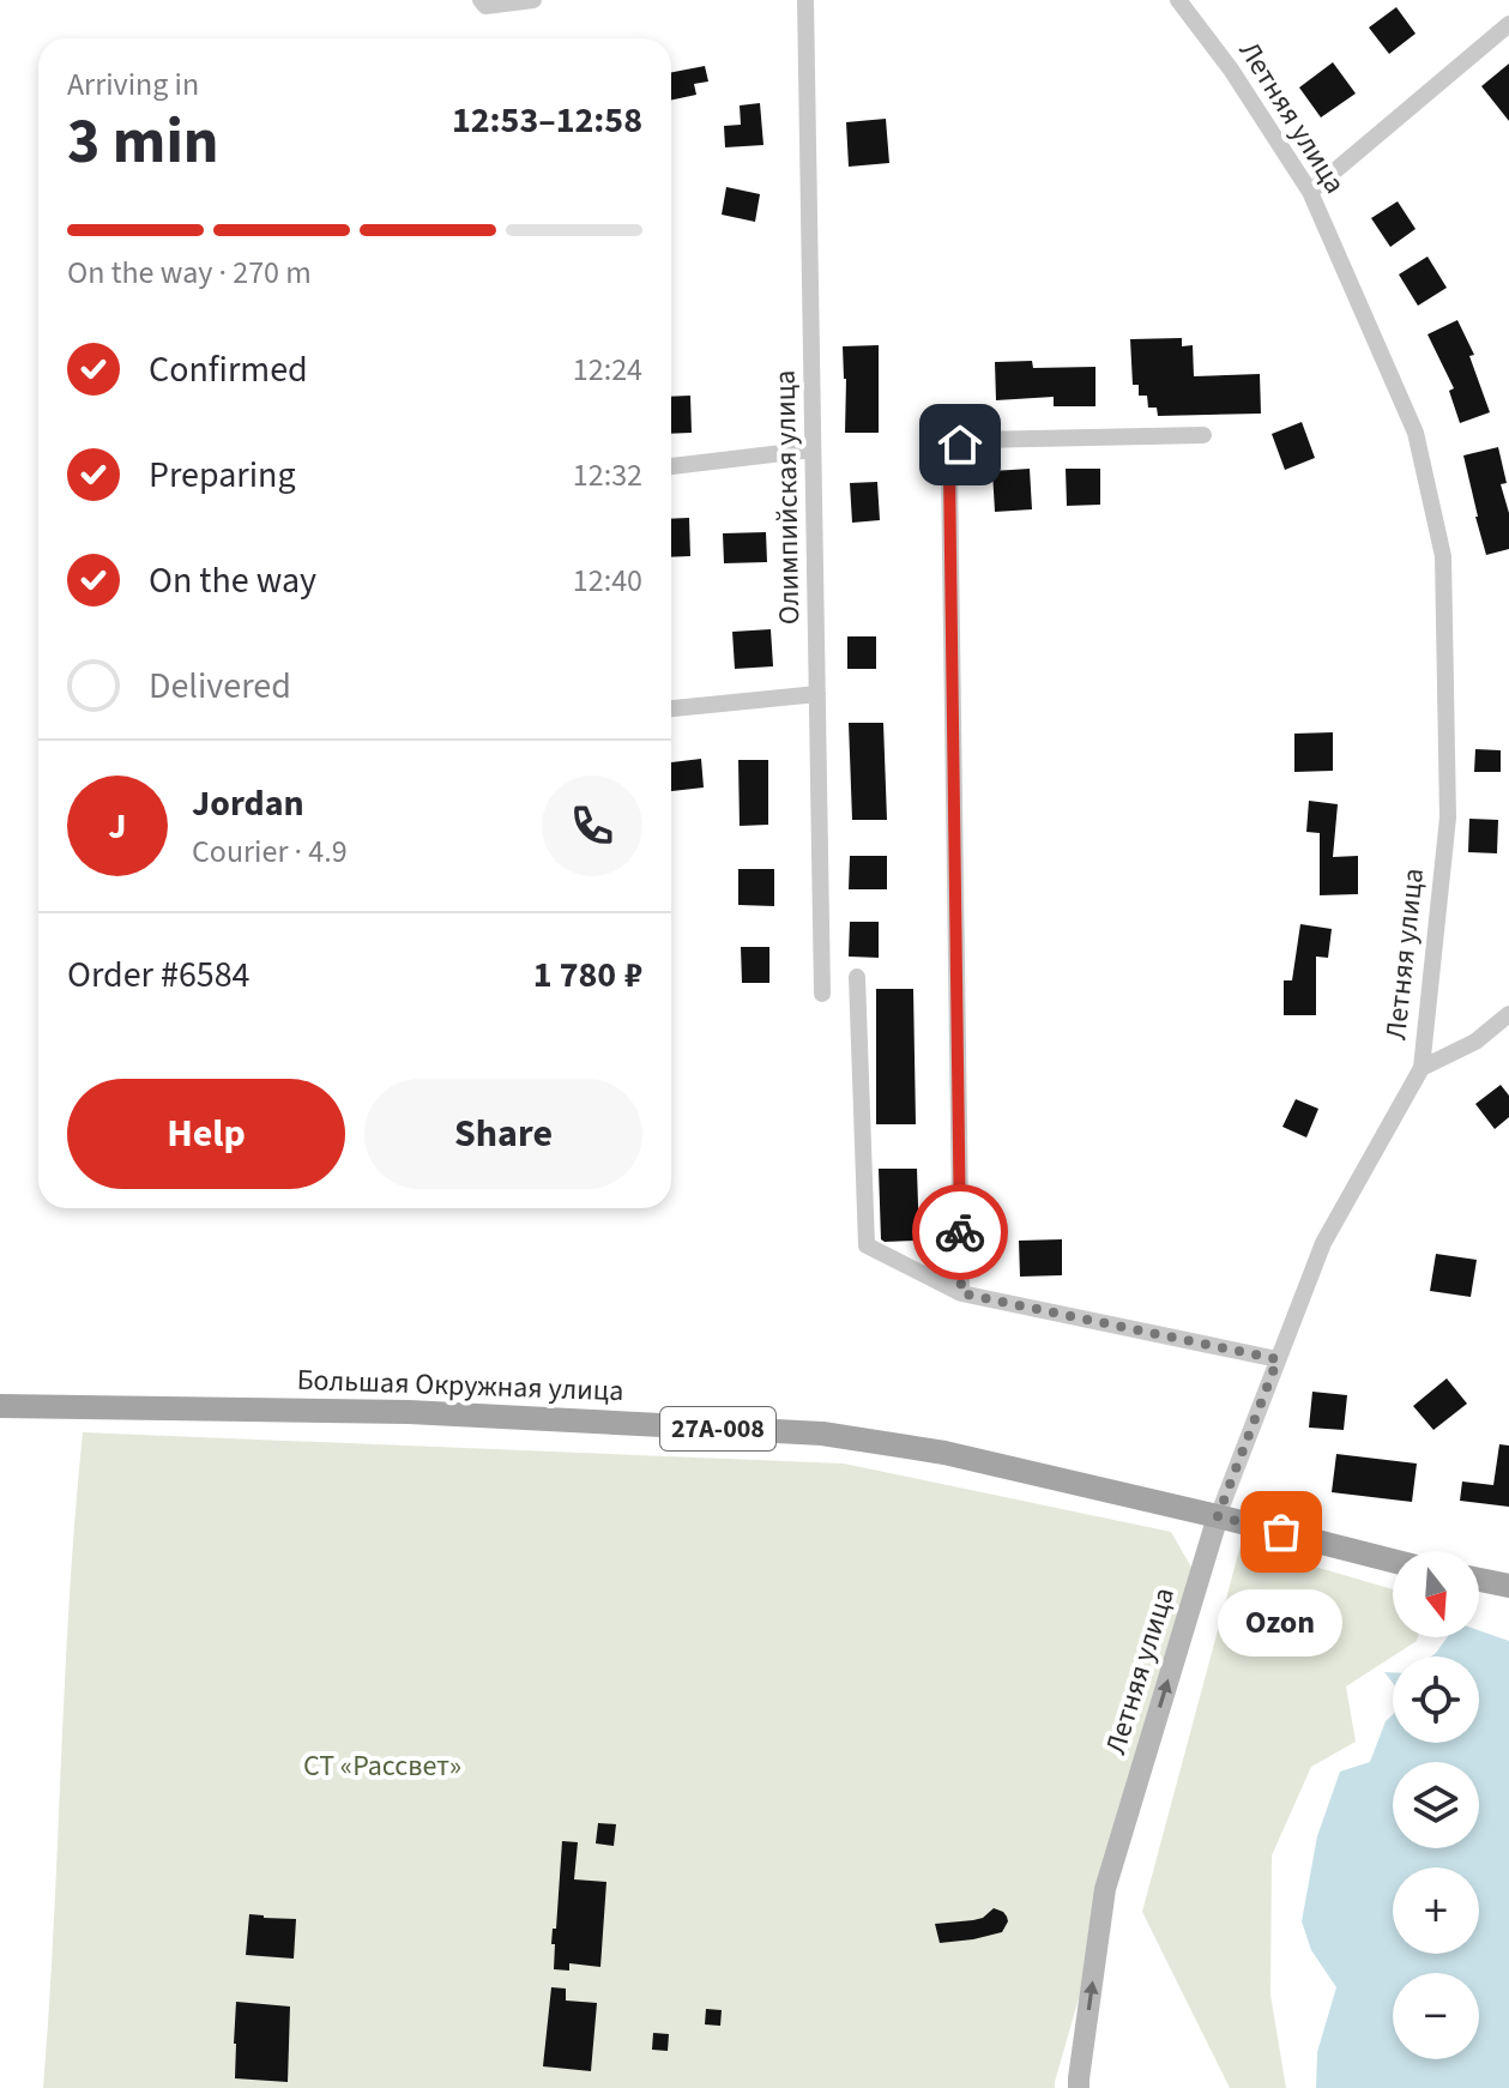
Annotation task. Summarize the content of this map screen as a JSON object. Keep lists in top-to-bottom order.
{
  "streets": {
    "main road": ["Большая Окружная улица", "27А-008"],
    "street": ["Летняя улица", "Олимпийская улица"]
  },
  "crossings": [
    ["Летняя улица", "Большая Окружная улица"]
  ],
  "parks": ["СТ «Рассвет»"],
  "places": ["Ozon"],
  "north": "bottom",
  "page": {
    "heading": ["3 min", "Arriving in", "12:53–12:58"],
    "panel": [
      "Jordan",
      "Courier · 4.9",
      "Order #6584",
      "1 780 ₽"
    ],
    "bar": "On the way · 270 m",
    "list": [
      ["Confirmed", "12:24"],
      ["Preparing", "12:32"],
      ["On the way", "12:40"],
      "Delivered"
    ],
    "round": "J",
    "buttons": ["Help", "Share"],
    "map_buttons": ["+", "−"],
    "bubble": "Ozon"
  }
}
